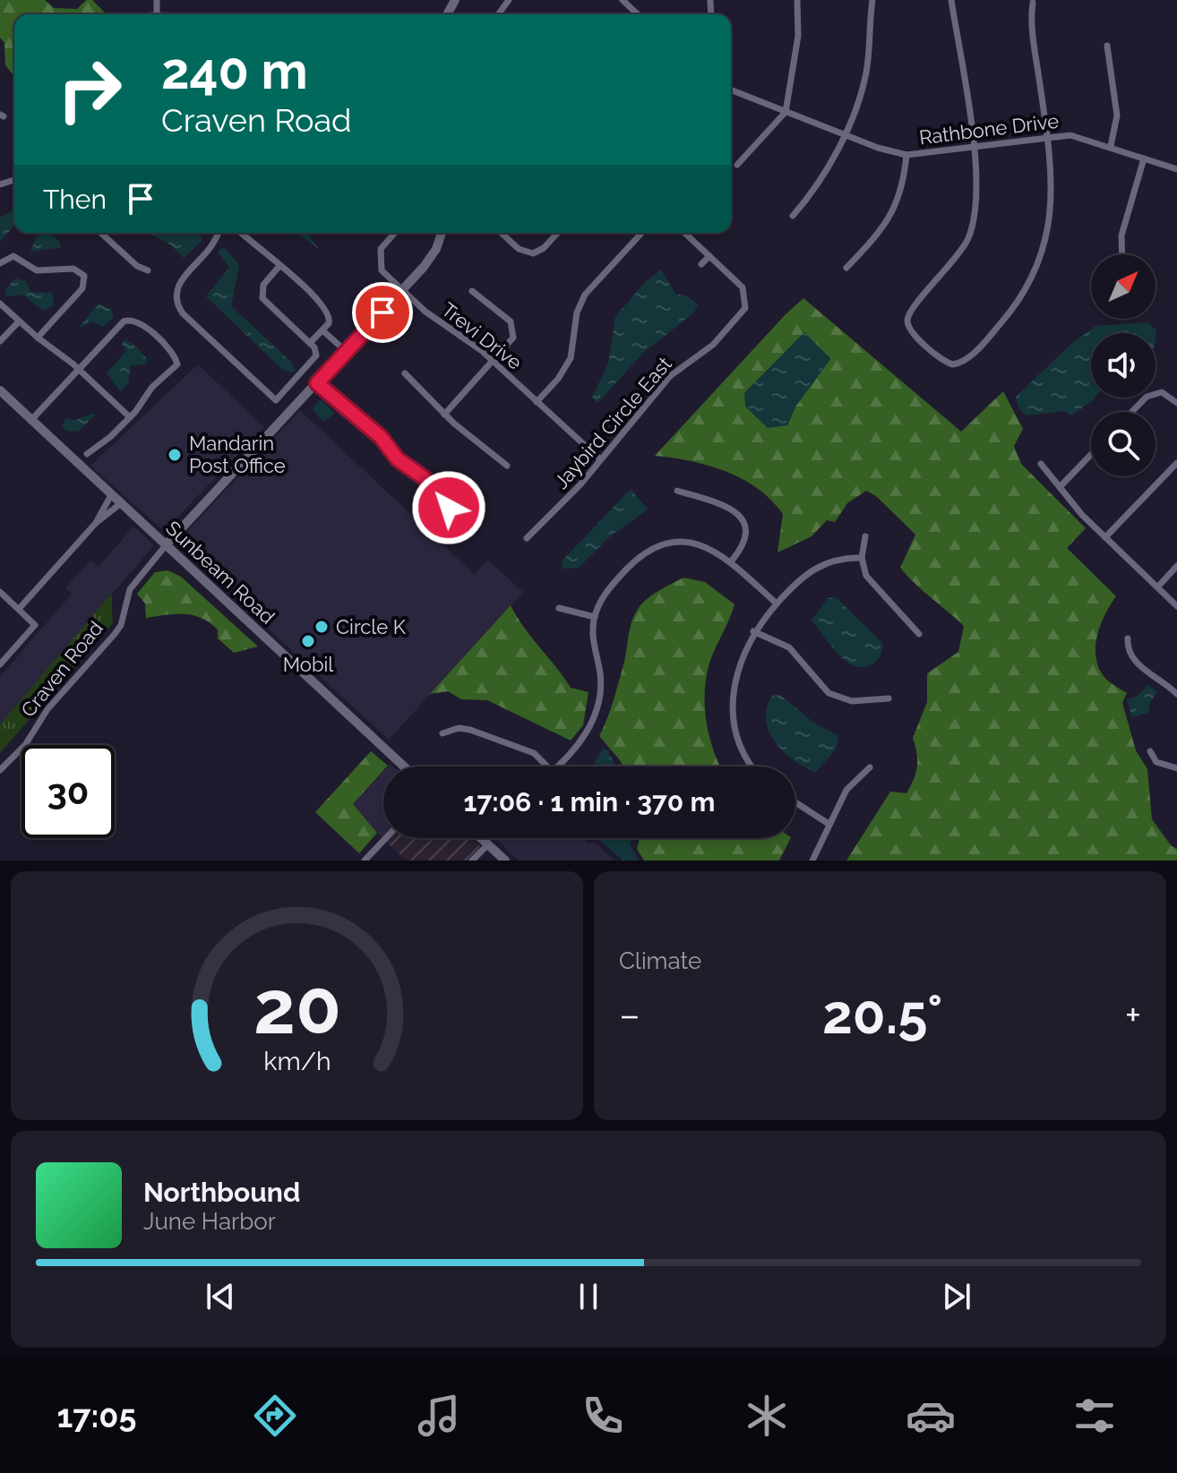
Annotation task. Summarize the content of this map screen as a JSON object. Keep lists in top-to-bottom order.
{
  "streets": {
    "street": [
      "Rathbone Drive",
      "Trevi Drive",
      "Jaybird Circle East",
      "Sunbeam Road",
      "Craven Road"
    ]
  },
  "crossings": [
    ["Trevi Drive", "Jaybird Circle East"],
    ["Trevi Drive", "Craven Road"],
    ["Sunbeam Road", "Craven Road"]
  ],
  "places": ["Mandarin Post Office", "Circle K", "Mobil"],
  "north": "top right",
  "page": {
    "turn": ["240 m", "Craven Road"],
    "then": "Then",
    "limit": "30",
    "trip": "17:06 · 1 min · 370 m",
    "tile": "Climate",
    "heat": ["−", "20.5°", "+"],
    "song": ["Northbound", "June Harbor"],
    "tabs": "17:05",
    "gauge": ["20", "km/h"]
  }
}
